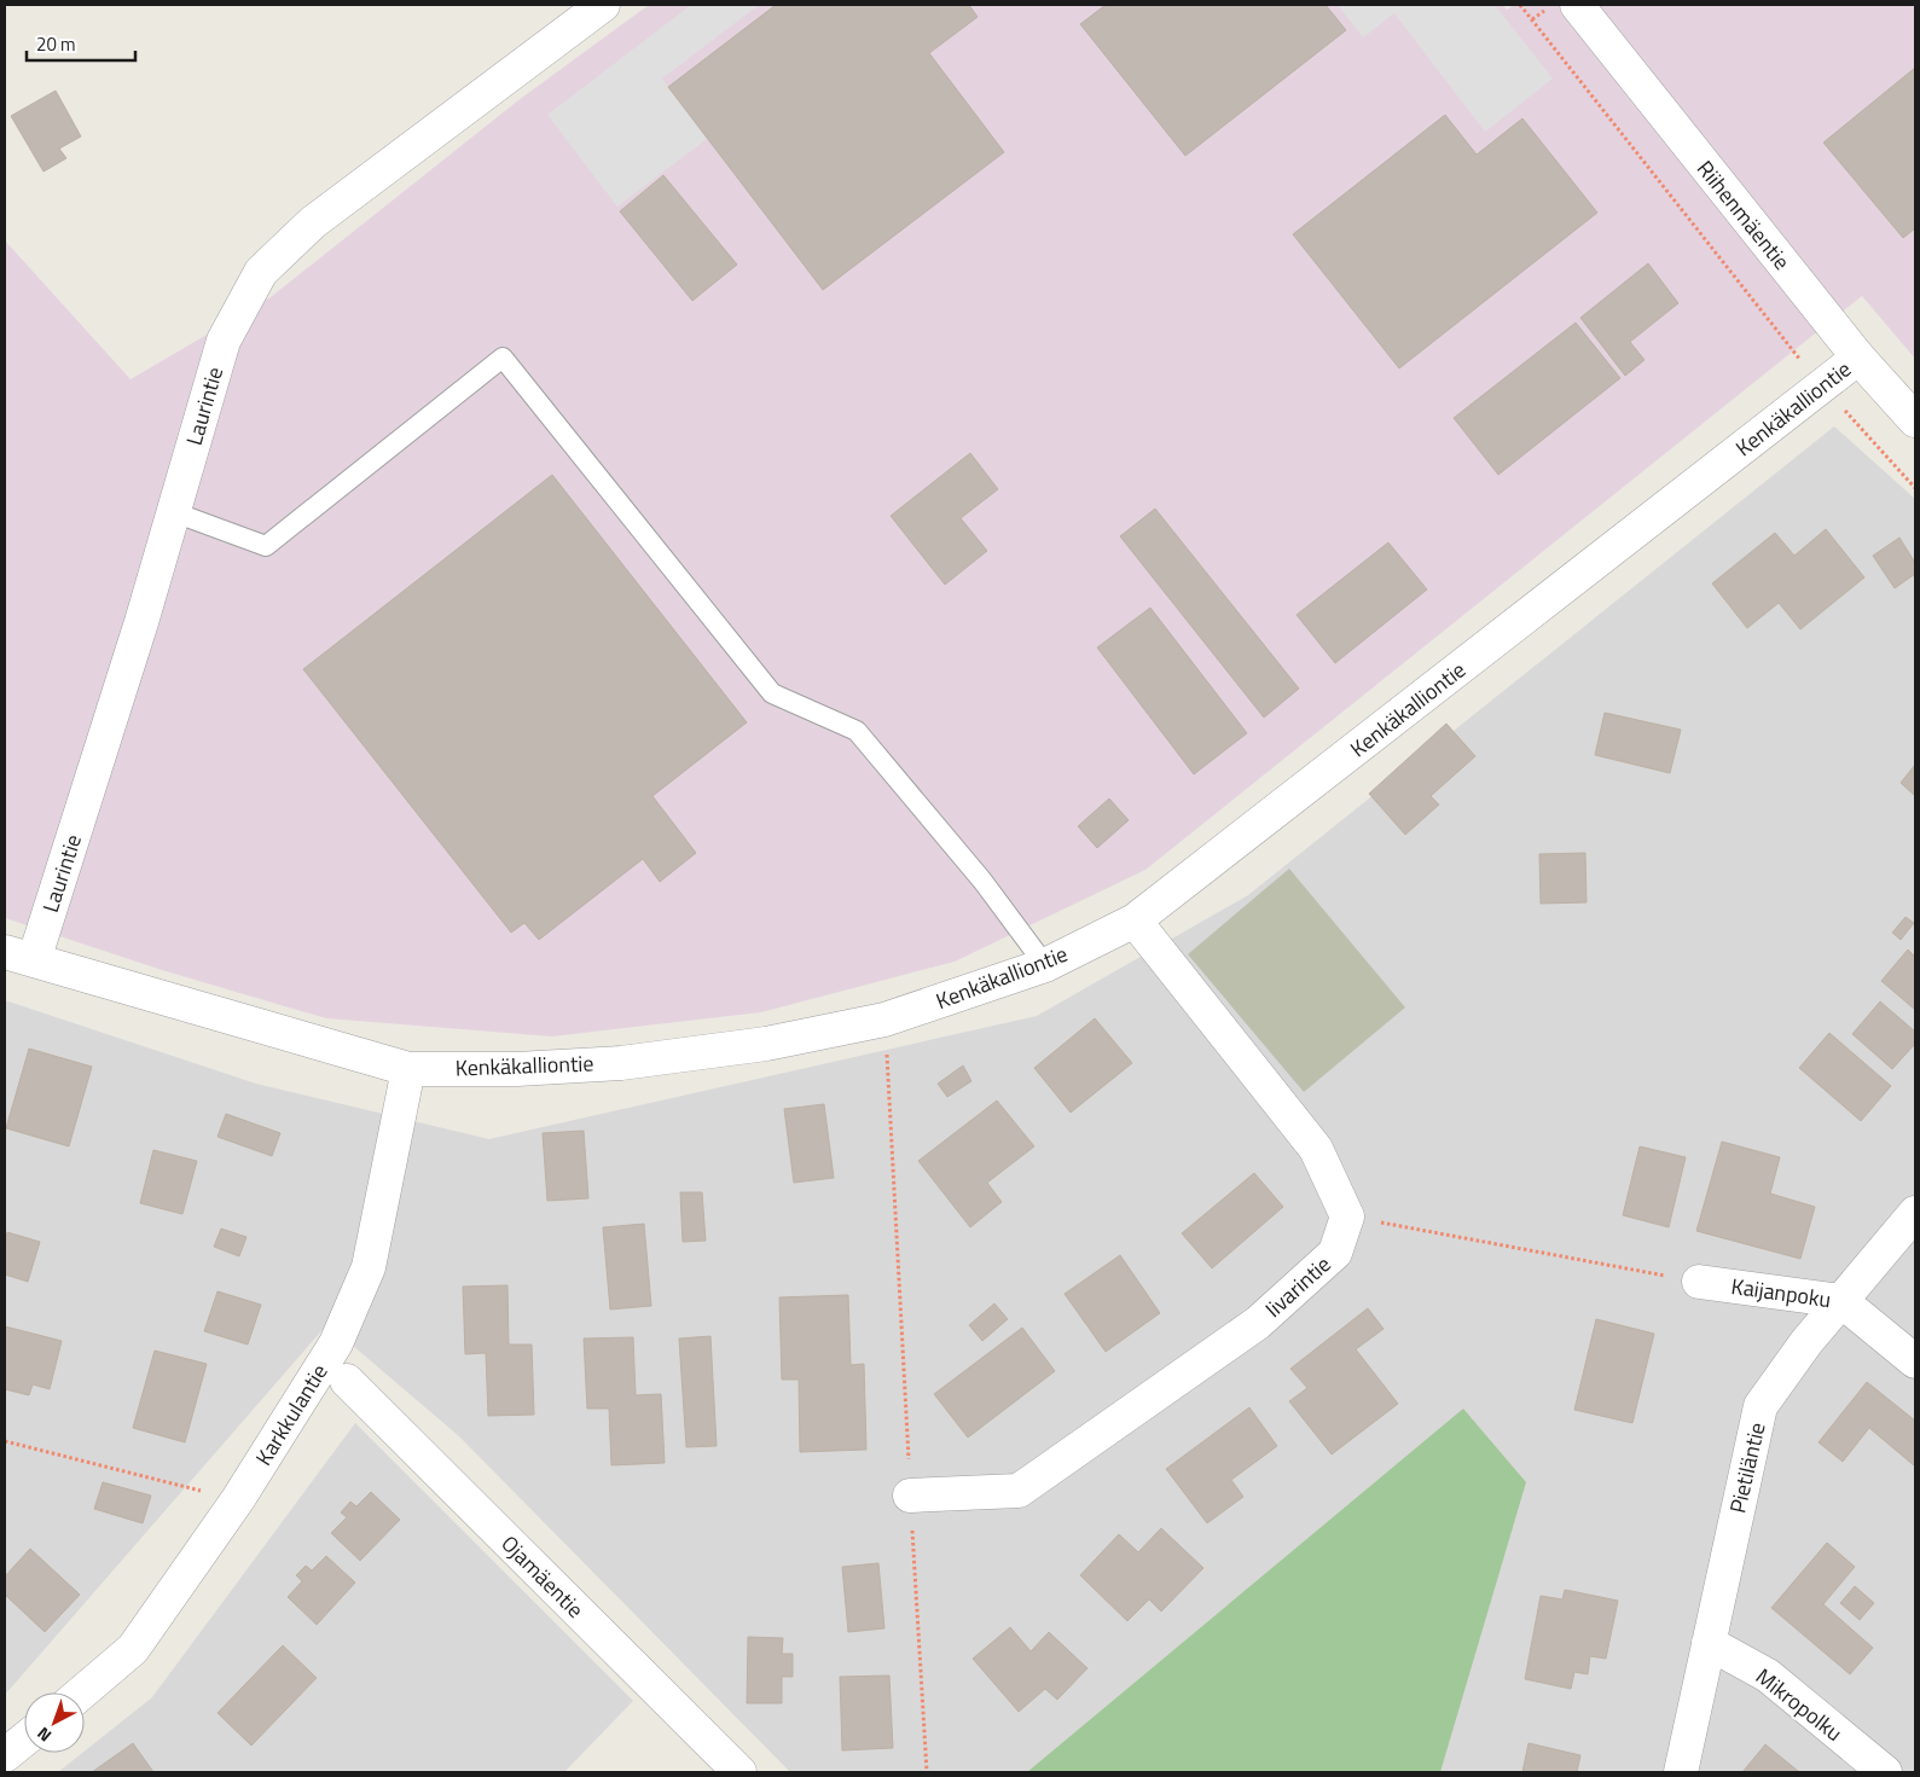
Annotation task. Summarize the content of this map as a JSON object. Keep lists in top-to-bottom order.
{
  "streets": {
    "street": [
      "Riihenmäentie",
      "Laurintie",
      "Kenkäkalliontie",
      "Iivarintie",
      "Kaijanpoku",
      "Karkkulantie",
      "Pietiläntie",
      "Ojamäentie",
      "Mikropolku"
    ]
  },
  "crossings": [
    ["Riihenmäentie", "Kenkäkalliontie"],
    ["Laurintie", "Kenkäkalliontie"],
    ["Kenkäkalliontie", "Karkkulantie"],
    ["Kaijanpoku", "Pietiläntie"],
    ["Pietiläntie", "Mikropolku"]
  ],
  "scale_bar": "20 m",
  "north": "bottom left"
}
